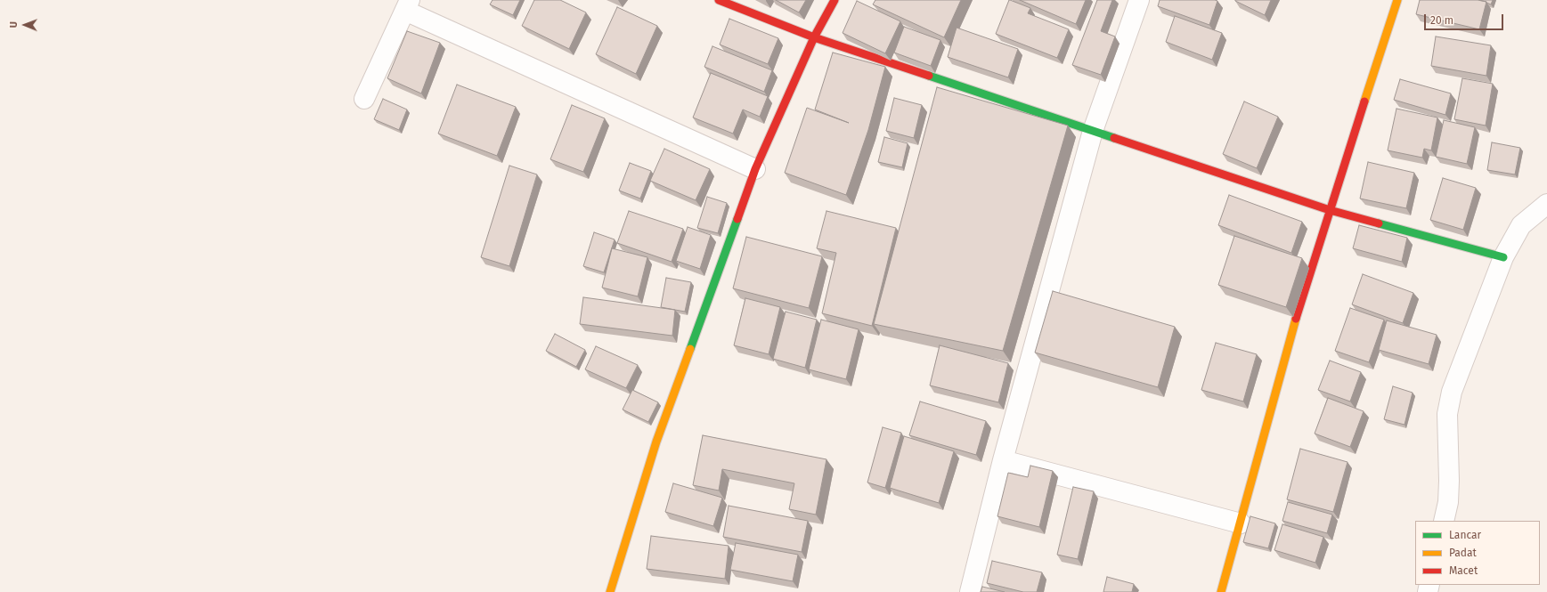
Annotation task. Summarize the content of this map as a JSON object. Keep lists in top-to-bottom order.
{
  "legend": ["Lancar", "Padat", "Macet"],
  "scale_bar": "20 m",
  "north": "left"
}
